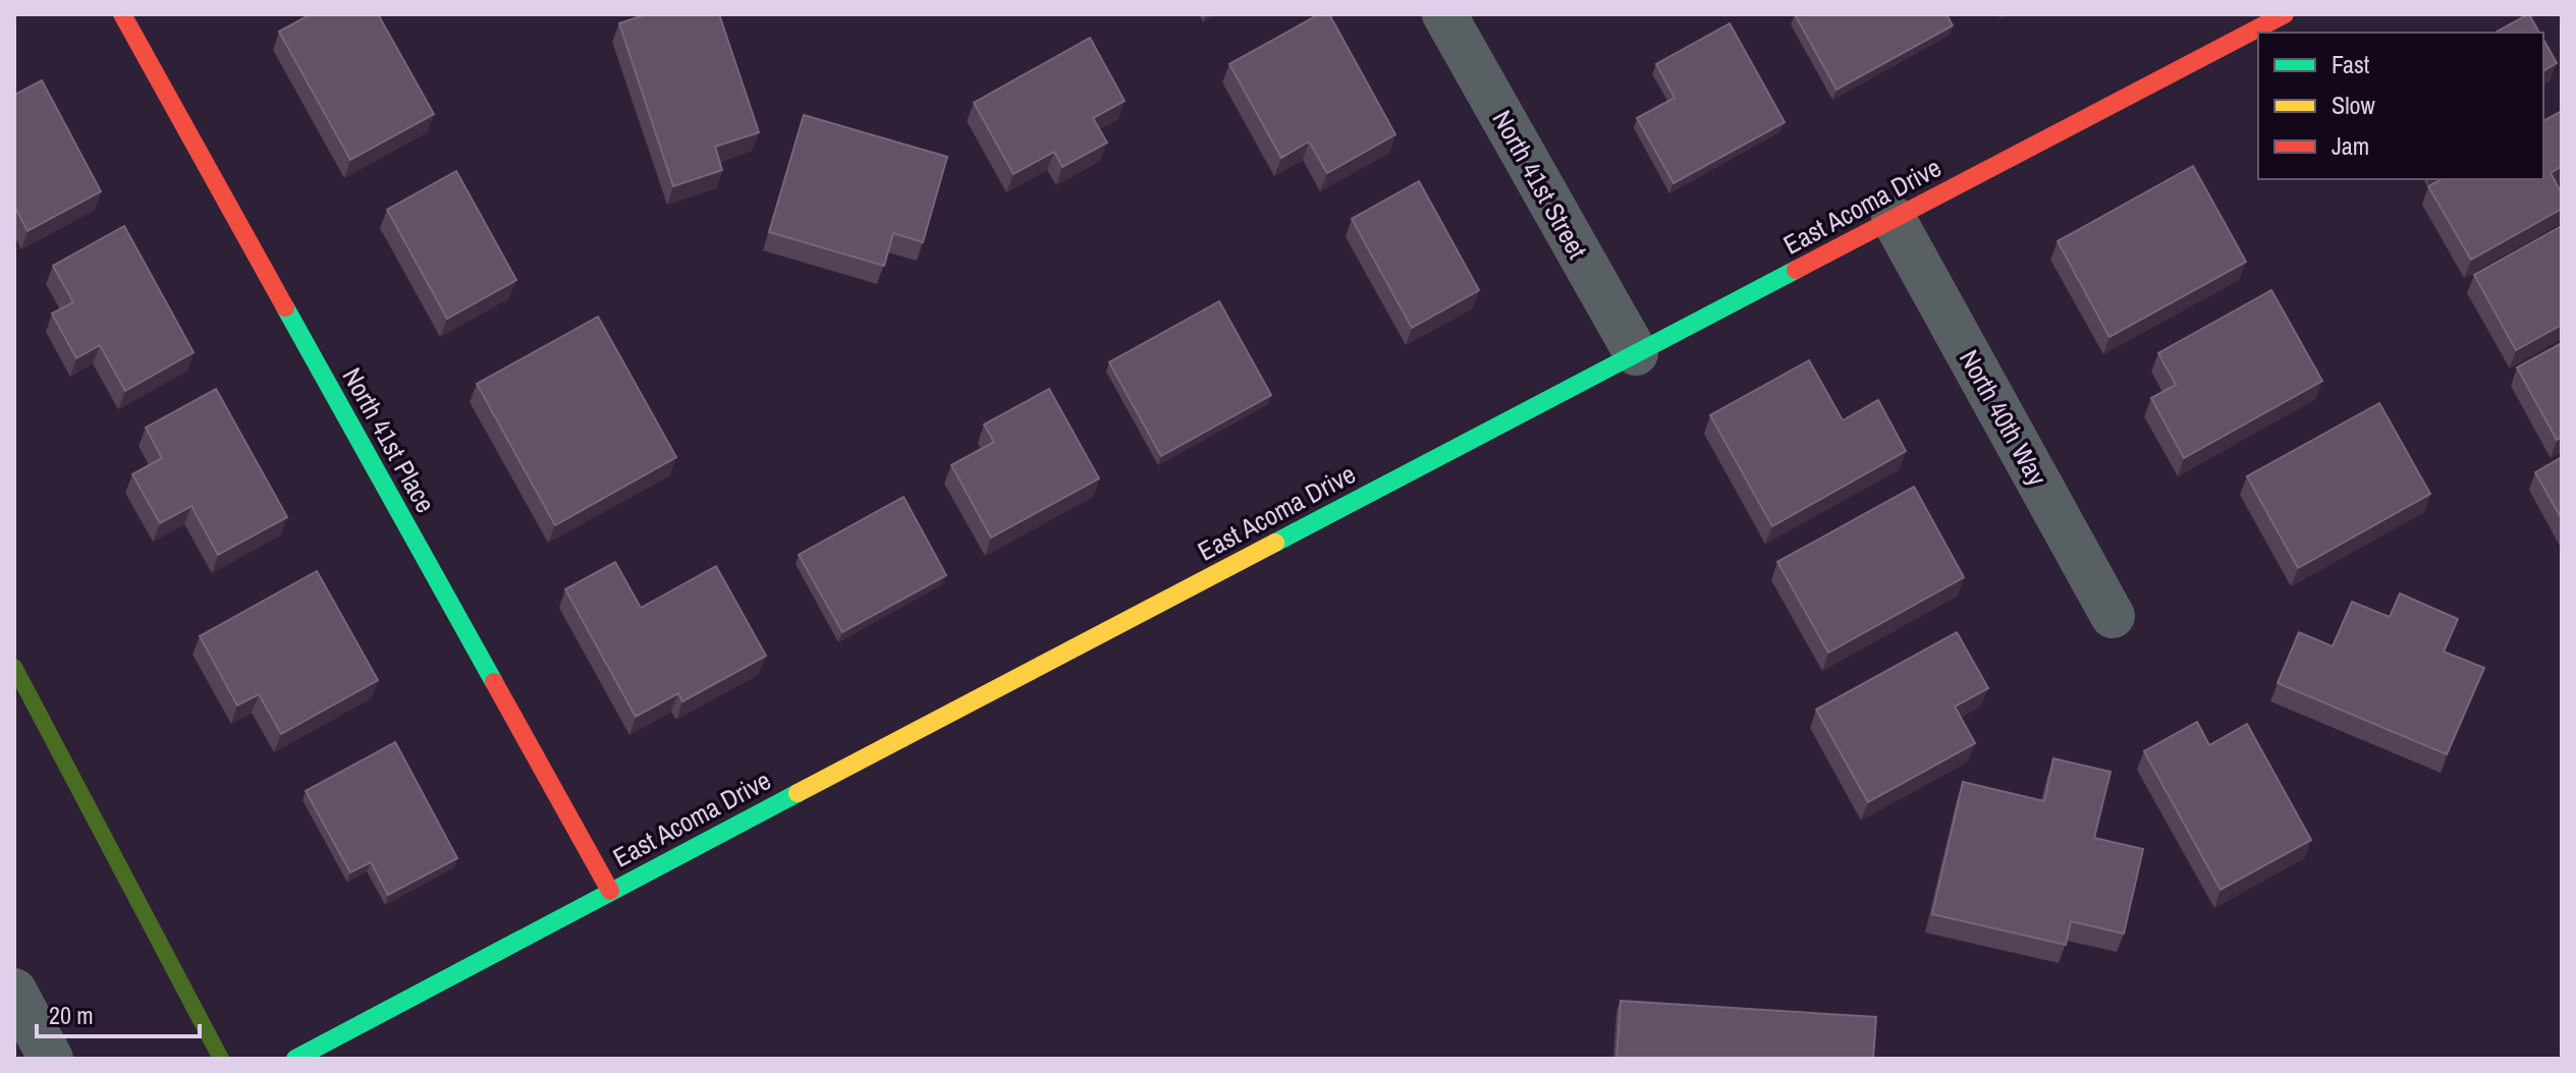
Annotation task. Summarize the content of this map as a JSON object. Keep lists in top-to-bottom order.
{
  "streets": {
    "street": [
      "North 41st Street",
      "East Acoma Drive",
      "North 40th Way",
      "North 41st Place"
    ]
  },
  "crossings": [
    ["North 41st Street", "East Acoma Drive"],
    ["East Acoma Drive", "North 40th Way"],
    ["East Acoma Drive", "North 41st Place"]
  ],
  "legend": ["Fast", "Slow", "Jam"],
  "scale_bar": "20 m"
}
